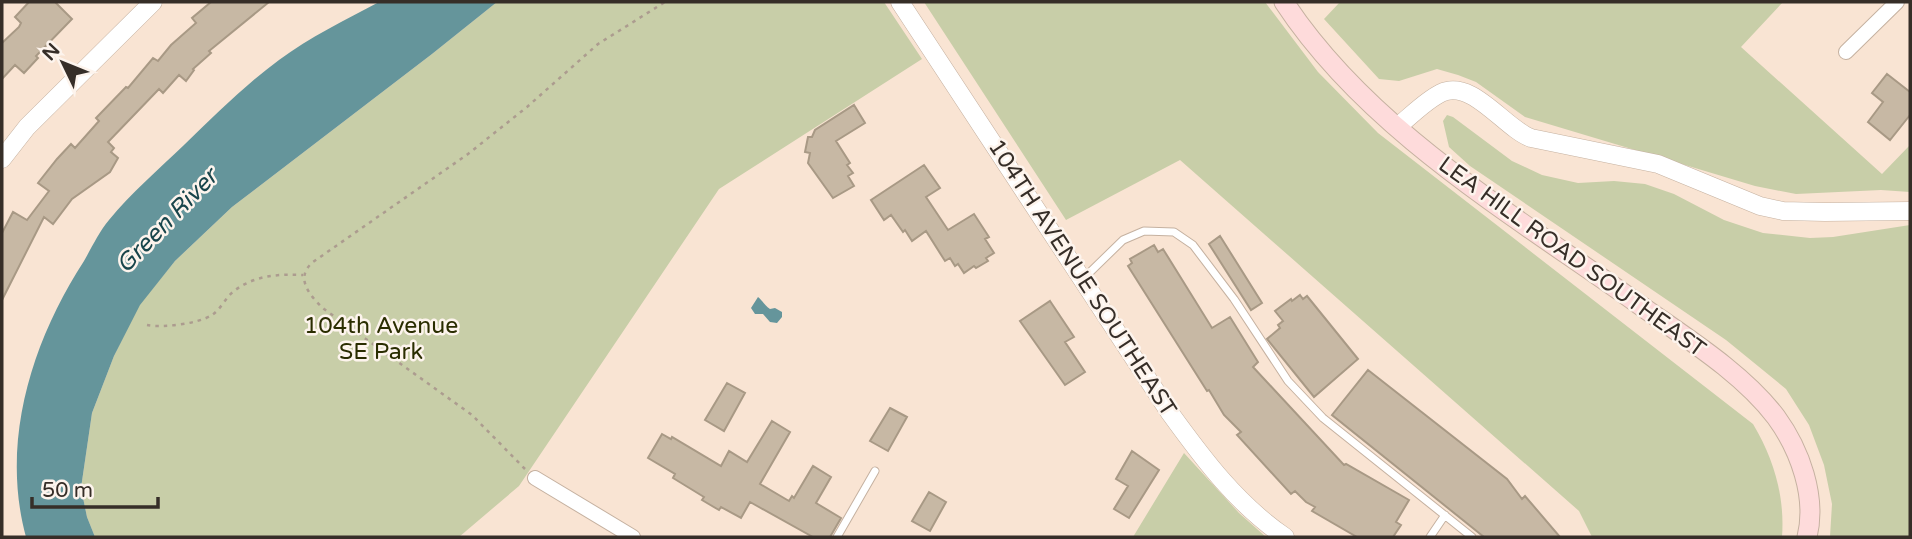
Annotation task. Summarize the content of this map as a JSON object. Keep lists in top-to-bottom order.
{
  "streets": {
    "main road": ["LEA HILL ROAD SOUTHEAST"],
    "street": ["104TH AVENUE SOUTHEAST"]
  },
  "water": ["Green River"],
  "parks": ["104th Avenue SE Park"],
  "scale_bar": "50 m",
  "north": "top left"
}
